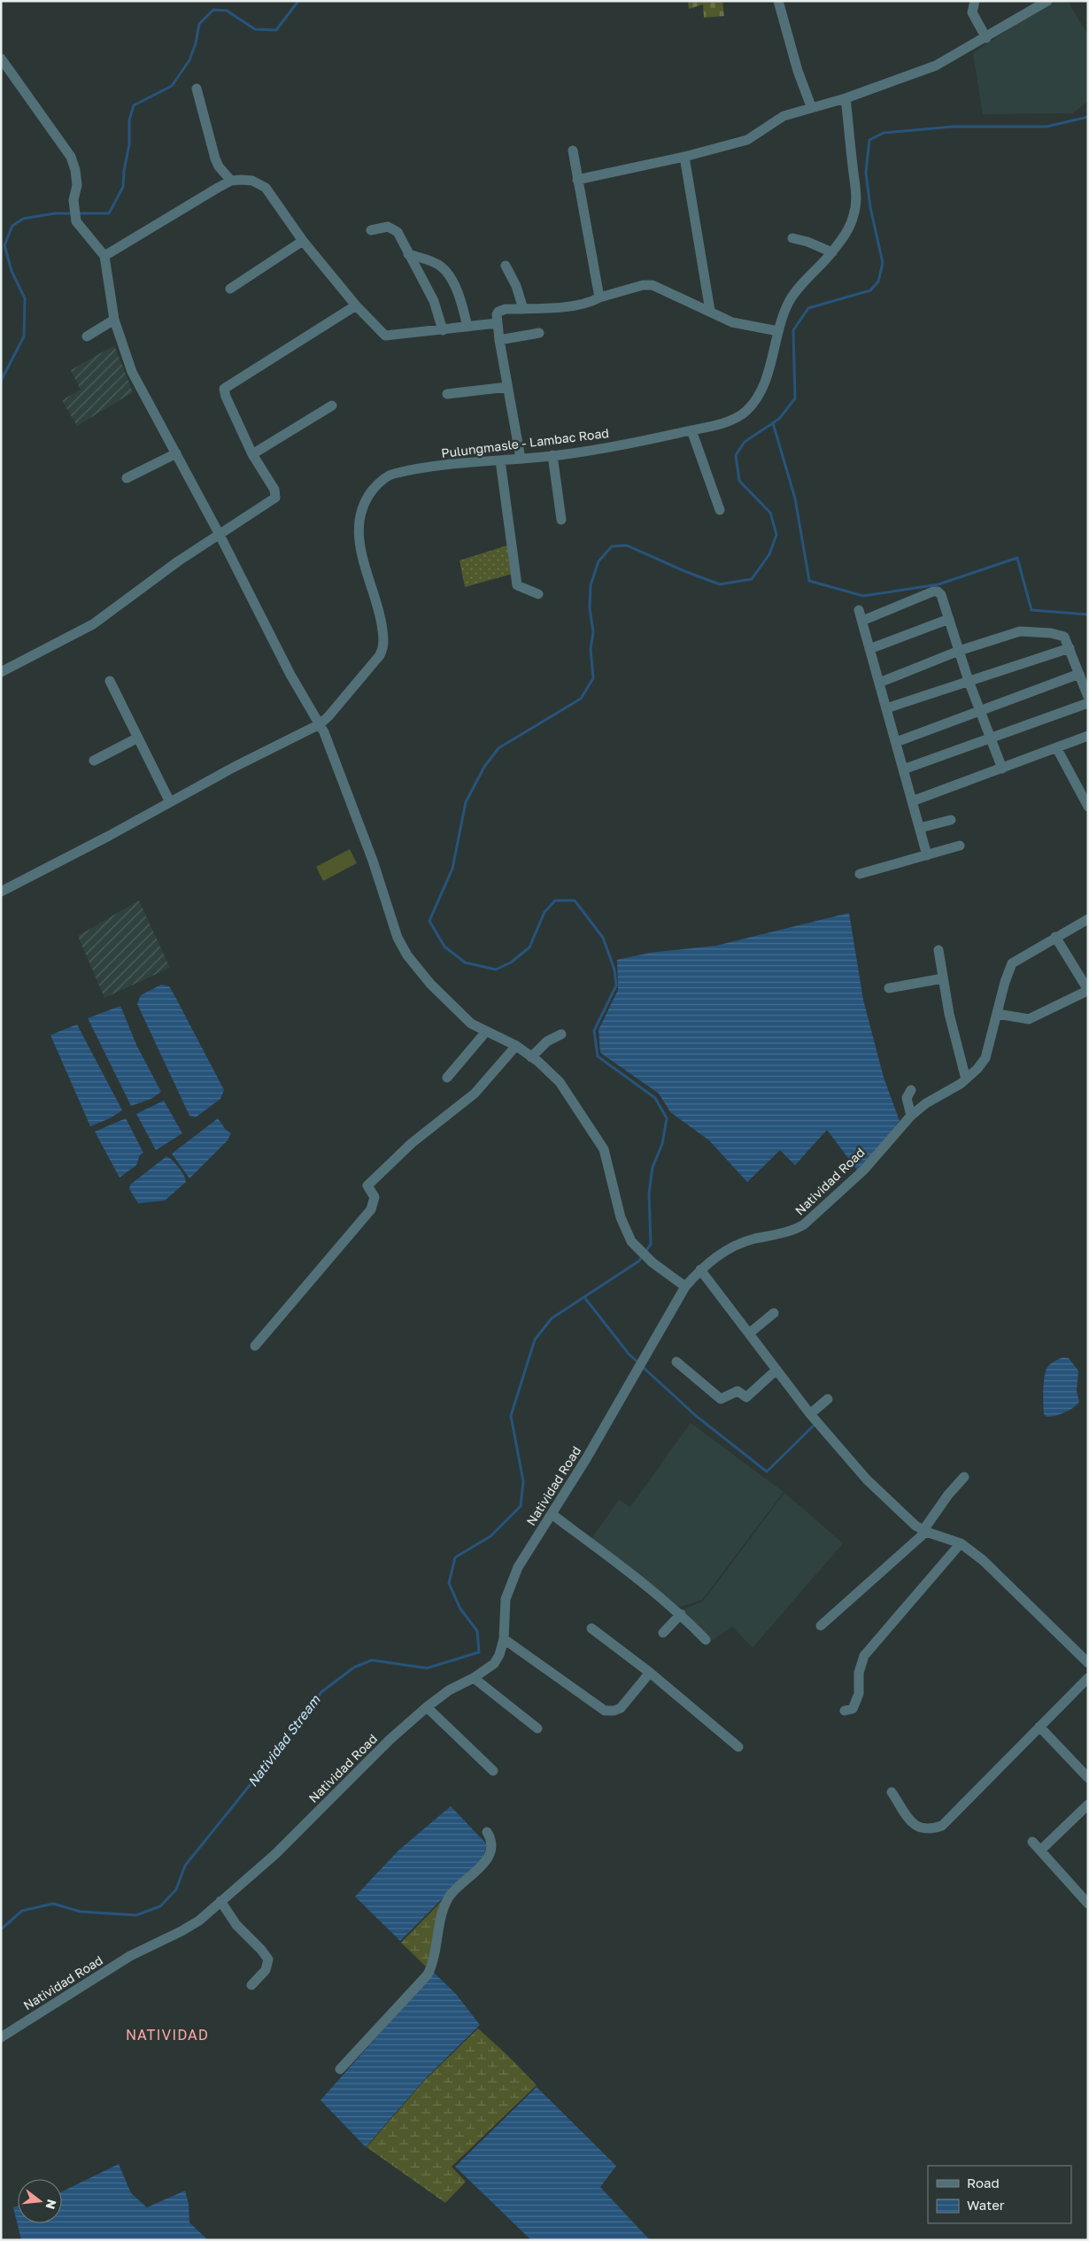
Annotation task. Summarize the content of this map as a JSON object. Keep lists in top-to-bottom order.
{
  "streets": {
    "street": ["Pulungmasle - Lambac Road", "Natividad Road"]
  },
  "districts": ["NATIVIDAD"],
  "water": ["Natividad Stream"],
  "legend": ["Road", "Water"],
  "north": "right"
}
